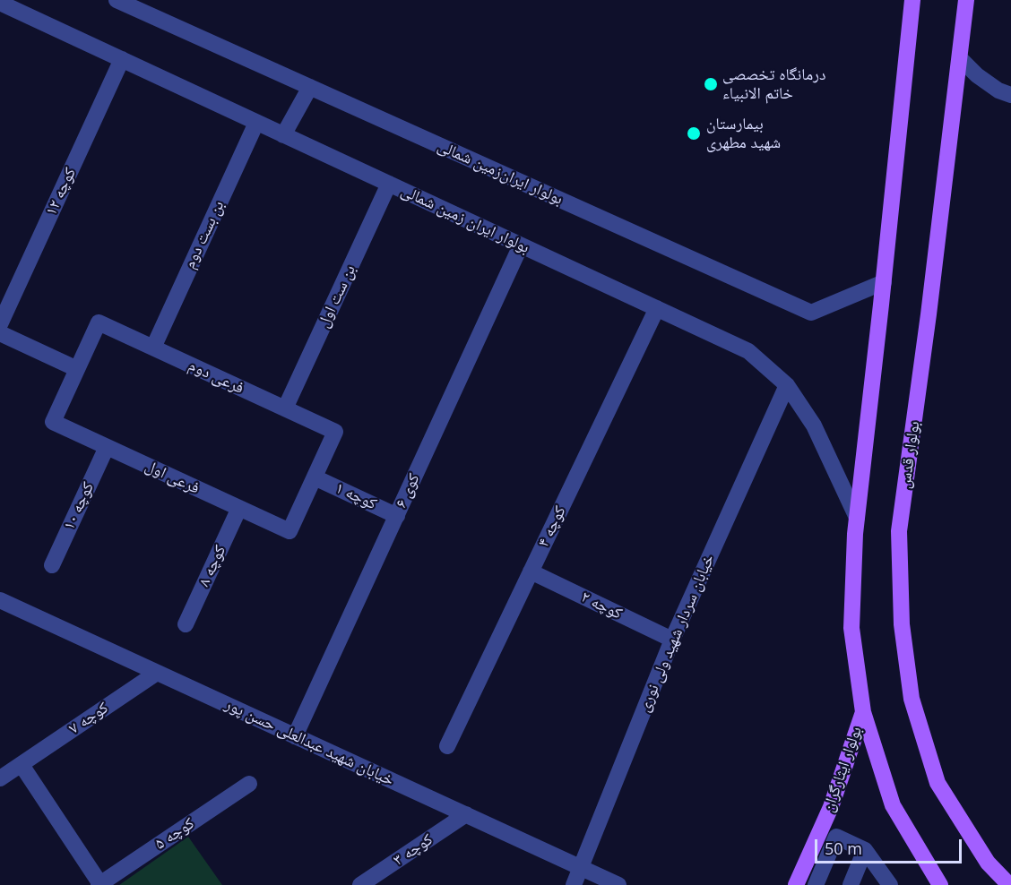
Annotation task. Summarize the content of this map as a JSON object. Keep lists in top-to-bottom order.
{
  "streets": {
    "main road": ["بولوار قدس", "بولوار ایثارگران"],
    "street": [
      "بولوار ایران‌زمین شمالی",
      "کوچه ۱۲",
      "بولوار ایران زمین شمالی",
      "بن بست دوم",
      "بن ست اول",
      "فرعی دوم",
      "فرعی اول",
      "کوی ۶",
      "کوچه ۱",
      "کوچه ۱۰",
      "کوچه ۴",
      "کوچه ۸",
      "کوچه ۲",
      "خیابان سردار شهید ولی نوری",
      "کوچه ۷",
      "خیابان شهید عبدالعلی حسن پور",
      "کوچه ۵",
      "کوچه ۳"
    ]
  },
  "crossings": [
    ["کوچه ۱۲", "بولوار ایران زمین شمالی"],
    ["بولوار ایران زمین شمالی", "بن بست دوم"],
    ["بولوار ایران زمین شمالی", "بن ست اول"],
    ["بولوار ایران زمین شمالی", "کوی ۶"],
    ["بولوار ایران زمین شمالی", "کوچه ۴"],
    ["بولوار ایران زمین شمالی", "خیابان سردار شهید ولی نوری"],
    ["بن بست دوم", "فرعی دوم"],
    ["بن ست اول", "فرعی دوم"],
    ["فرعی دوم", "فرعی اول"],
    ["فرعی دوم", "کوچه ۱"],
    ["فرعی اول", "کوچه ۱"],
    ["فرعی اول", "کوچه ۱۰"],
    ["فرعی اول", "کوچه ۸"],
    ["کوی ۶", "کوچه ۱"],
    ["کوی ۶", "خیابان شهید عبدالعلی حسن پور"],
    ["کوچه ۴", "کوچه ۲"],
    ["کوچه ۲", "خیابان سردار شهید ولی نوری"],
    ["خیابان سردار شهید ولی نوری", "خیابان شهید عبدالعلی حسن پور"],
    ["کوچه ۷", "خیابان شهید عبدالعلی حسن پور"],
    ["خیابان شهید عبدالعلی حسن پور", "کوچه ۳"]
  ],
  "places": ["درمانگاه تخصصی خاتم الانبیاء", "بیمارستان شهید مطهری"],
  "scale_bar": "50 m"
}
